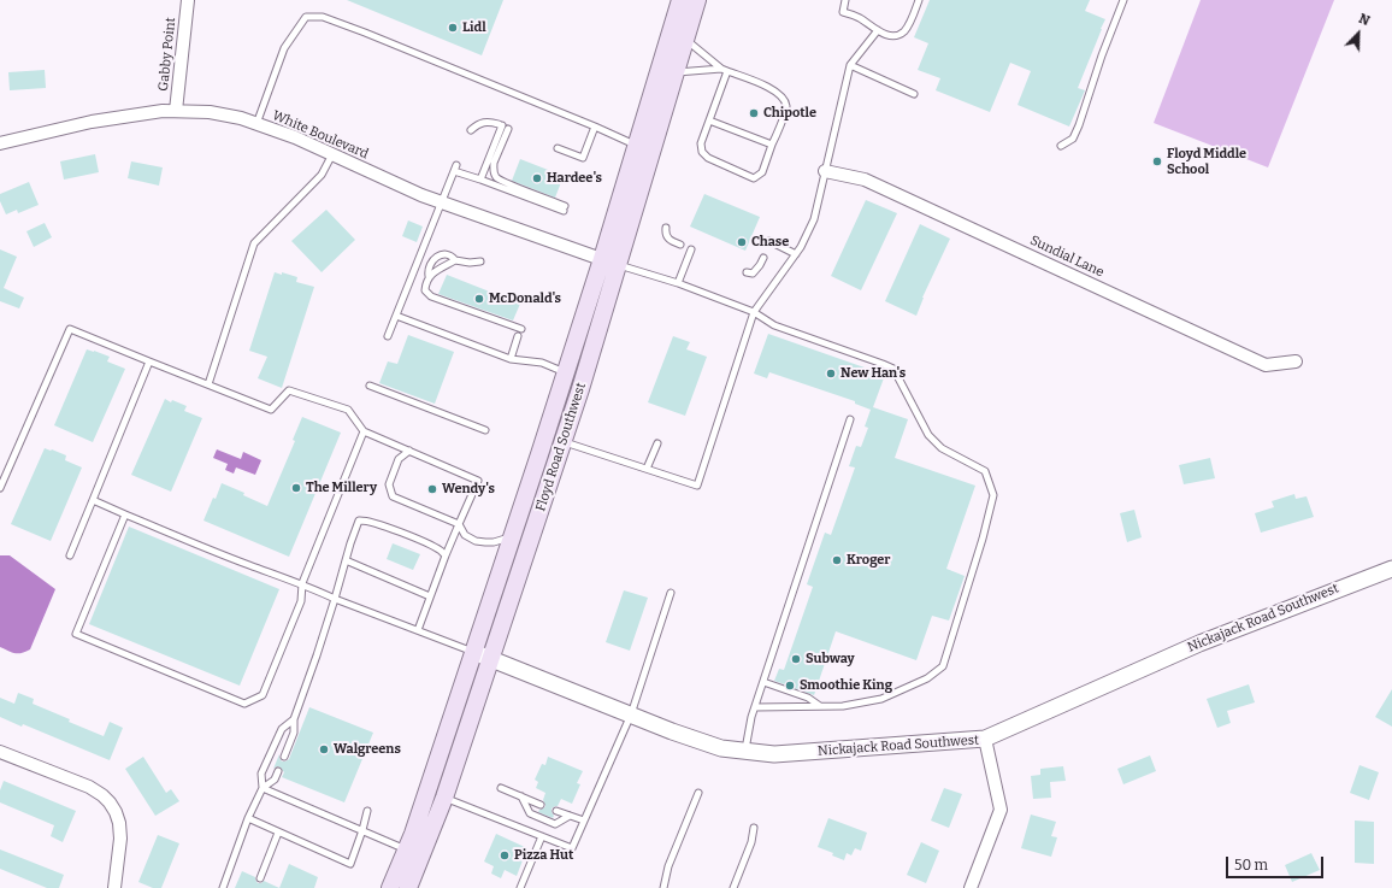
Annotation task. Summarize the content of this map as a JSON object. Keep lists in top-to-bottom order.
{
  "streets": {
    "main road": ["Floyd Road Southwest"],
    "street": [
      "Gabby Point",
      "White Boulevard",
      "Sundial Lane",
      "Nickajack Road Southwest"
    ]
  },
  "crossings": [
    ["Gabby Point", "White Boulevard"],
    ["White Boulevard", "Floyd Road Southwest"],
    ["Floyd Road Southwest", "Nickajack Road Southwest"]
  ],
  "places": [
    "Lidl",
    "Chipotle",
    "Floyd Middle School",
    "Hardee's",
    "Chase",
    "McDonald's",
    "New Han's",
    "The Millery",
    "Wendy's",
    "Kroger",
    "Subway",
    "Smoothie King",
    "Walgreens",
    "Pizza Hut"
  ],
  "scale_bar": "50 m",
  "north": "top right"
}
